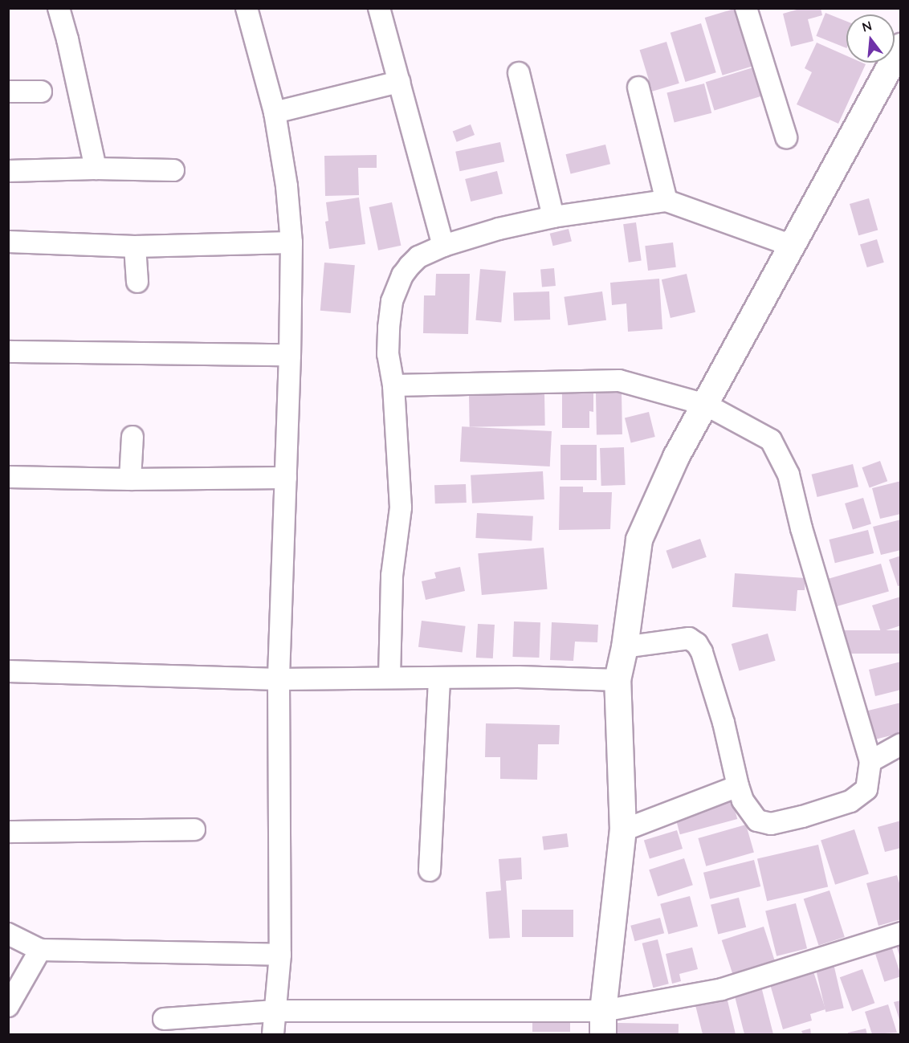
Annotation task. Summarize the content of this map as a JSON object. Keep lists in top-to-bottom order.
{
  "north": "top"
}
